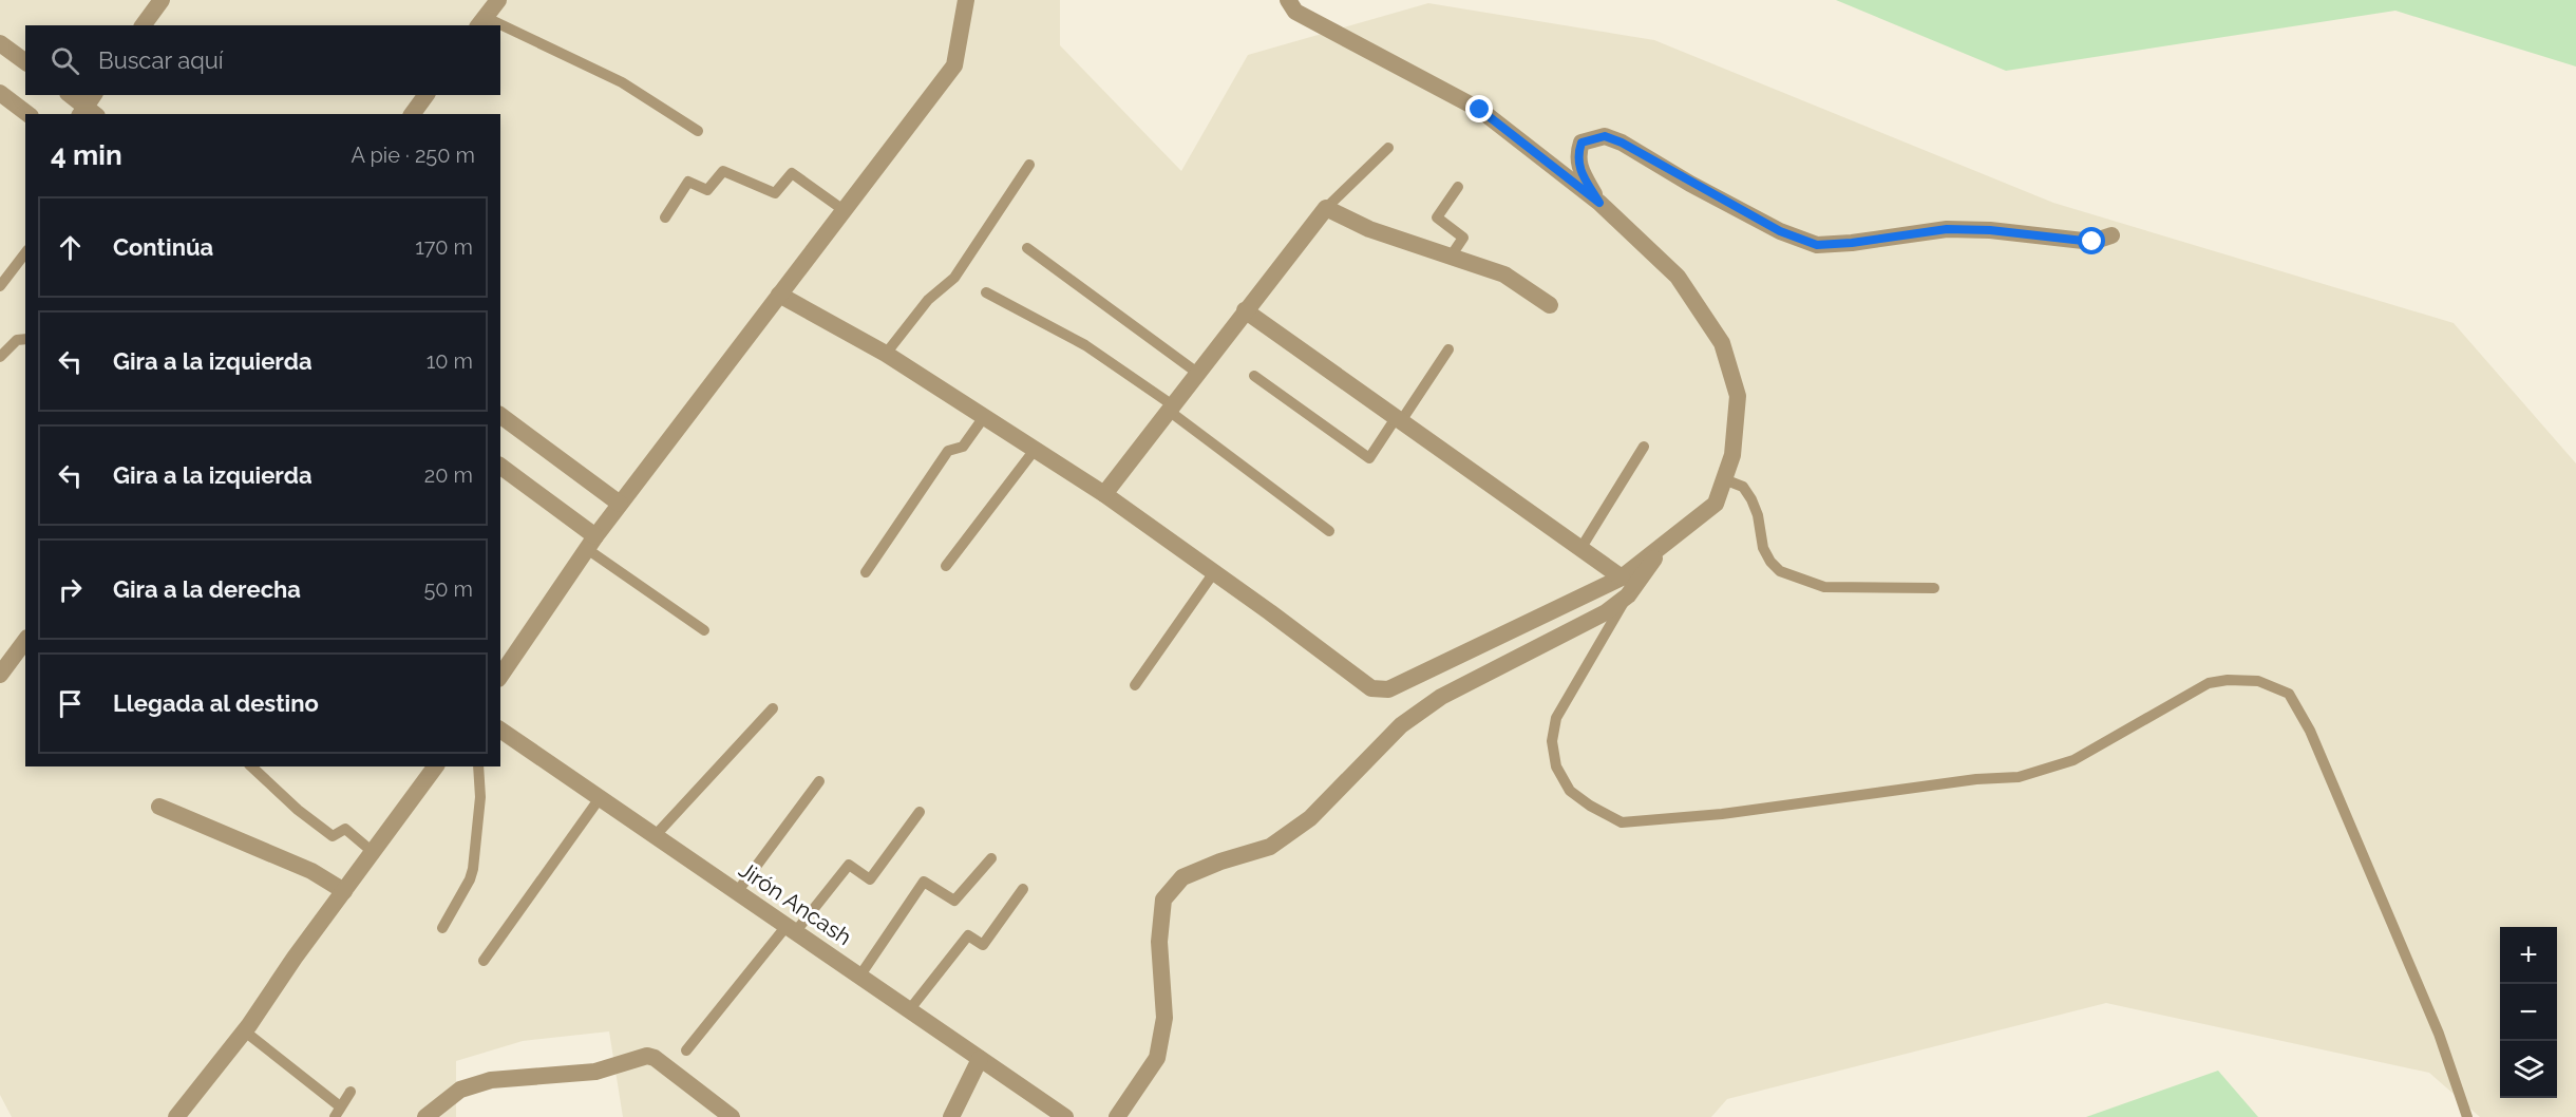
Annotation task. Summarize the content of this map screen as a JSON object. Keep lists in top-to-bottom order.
{
  "streets": {
    "street": ["Jirón Ancash"]
  },
  "page": {
    "search": "Buscar aquí",
    "heading": ["4 min", "A pie · 250 m"],
    "list": [
      ["Continúa", "170 m"],
      ["Gira a la izquierda", "10 m"],
      ["Gira a la izquierda", "20 m"],
      ["Gira a la derecha", "50 m"],
      "Llegada al destino"
    ],
    "map_buttons": ["+", "−"]
  }
}
